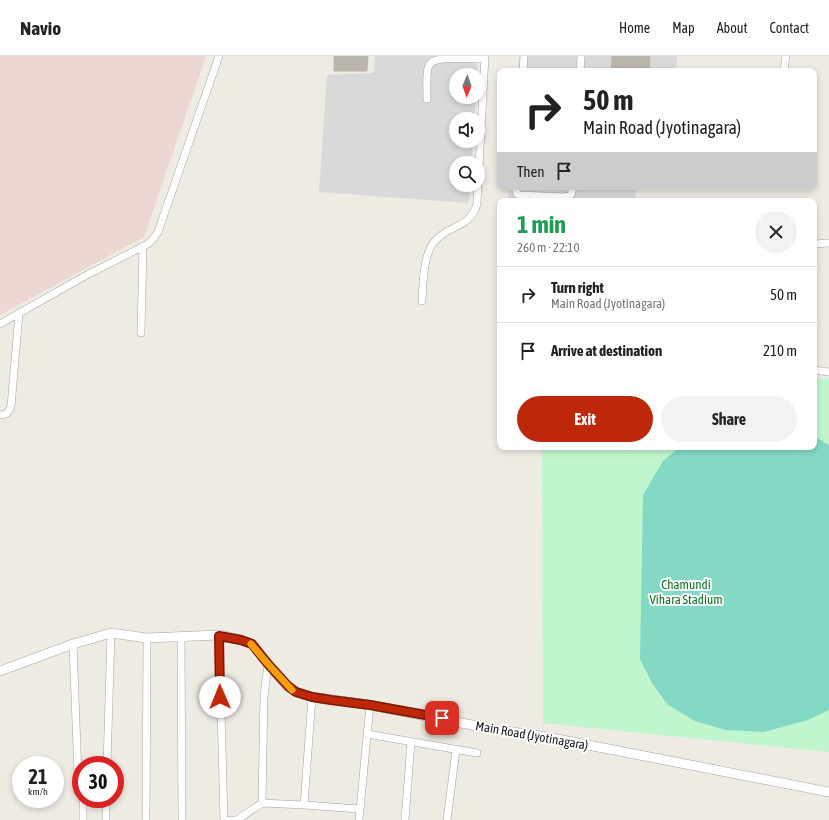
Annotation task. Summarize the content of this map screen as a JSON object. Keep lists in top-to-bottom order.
{
  "streets": {
    "street": ["Main Road (Jyotinagara)"]
  },
  "parks": ["Chamundi Vihara Stadium"],
  "north": "bottom",
  "page": {
    "header": "Navio",
    "nav": [
      "Home",
      "Map",
      "About",
      "Contact"
    ],
    "turn": ["50 m", "Main Road (Jyotinagara)"],
    "then": "Then",
    "heading": ["1 min", "260 m · 22:10"],
    "list": [
      {
        "name": "Turn right",
        "note": "Main Road (Jyotinagara)",
        "value": "50 m"
      },
      {
        "name": "Arrive at destination",
        "value": "210 m"
      }
    ],
    "buttons": ["Exit", "Share"],
    "speed": "21 km/h",
    "limit": "30"
  }
}
